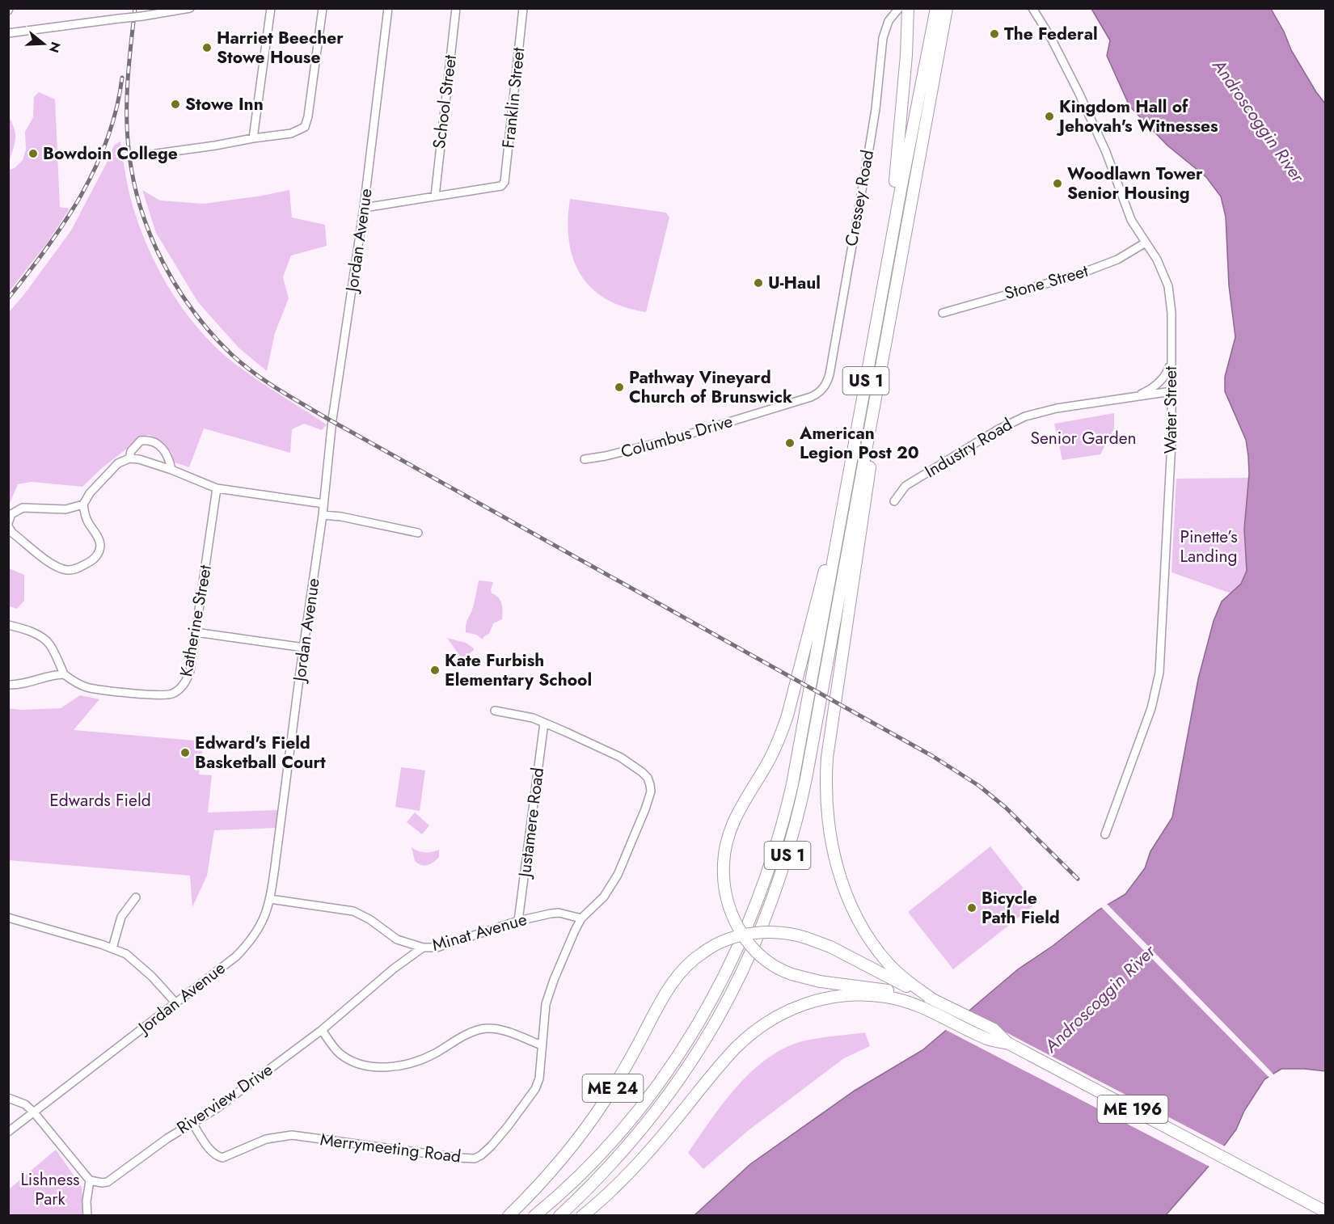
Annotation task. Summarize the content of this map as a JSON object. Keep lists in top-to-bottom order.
{
  "streets": {
    "highway": ["US 1", "ME 24", "ME 196"],
    "street": [
      "Franklin Street",
      "School Street",
      "Cressey Road",
      "Jordan Avenue",
      "Stone Street",
      "Water Street",
      "Columbus Drive",
      "Industry Road",
      "Katherine Street",
      "Justamere Road",
      "Minat Avenue",
      "Riverview Drive",
      "Merrymeeting Road"
    ]
  },
  "crossings": [
    ["Franklin Street", "School Street"],
    ["Cressey Road", "Columbus Drive"],
    ["Jordan Avenue", "Minat Avenue"],
    ["Stone Street", "Water Street"],
    ["Water Street", "Industry Road"],
    ["Justamere Road", "Minat Avenue"],
    ["Justamere Road", "Merrymeeting Road"],
    ["Minat Avenue", "Riverview Drive"],
    ["Minat Avenue", "Merrymeeting Road"],
    ["ME 24", "ME 196"],
    ["Riverview Drive", "Merrymeeting Road"]
  ],
  "water": ["Androscoggin River"],
  "parks": [
    "Senior Garden",
    "Pinette’s Landing",
    "Edwards Field",
    "Lishness Park"
  ],
  "places": [
    "The Federal",
    "Harriet Beecher Stowe House",
    "Stowe Inn",
    "Kingdom Hall of Jehovah's Witnesses",
    "Bowdoin College",
    "Woodlawn Tower Senior Housing",
    "U-Haul",
    "Pathway Vineyard Church of Brunswick",
    "American Legion Post 20",
    "Kate Furbish Elementary School",
    "Edward's Field Basketball Court",
    "Bicycle Path Field"
  ],
  "north": "right"
}
